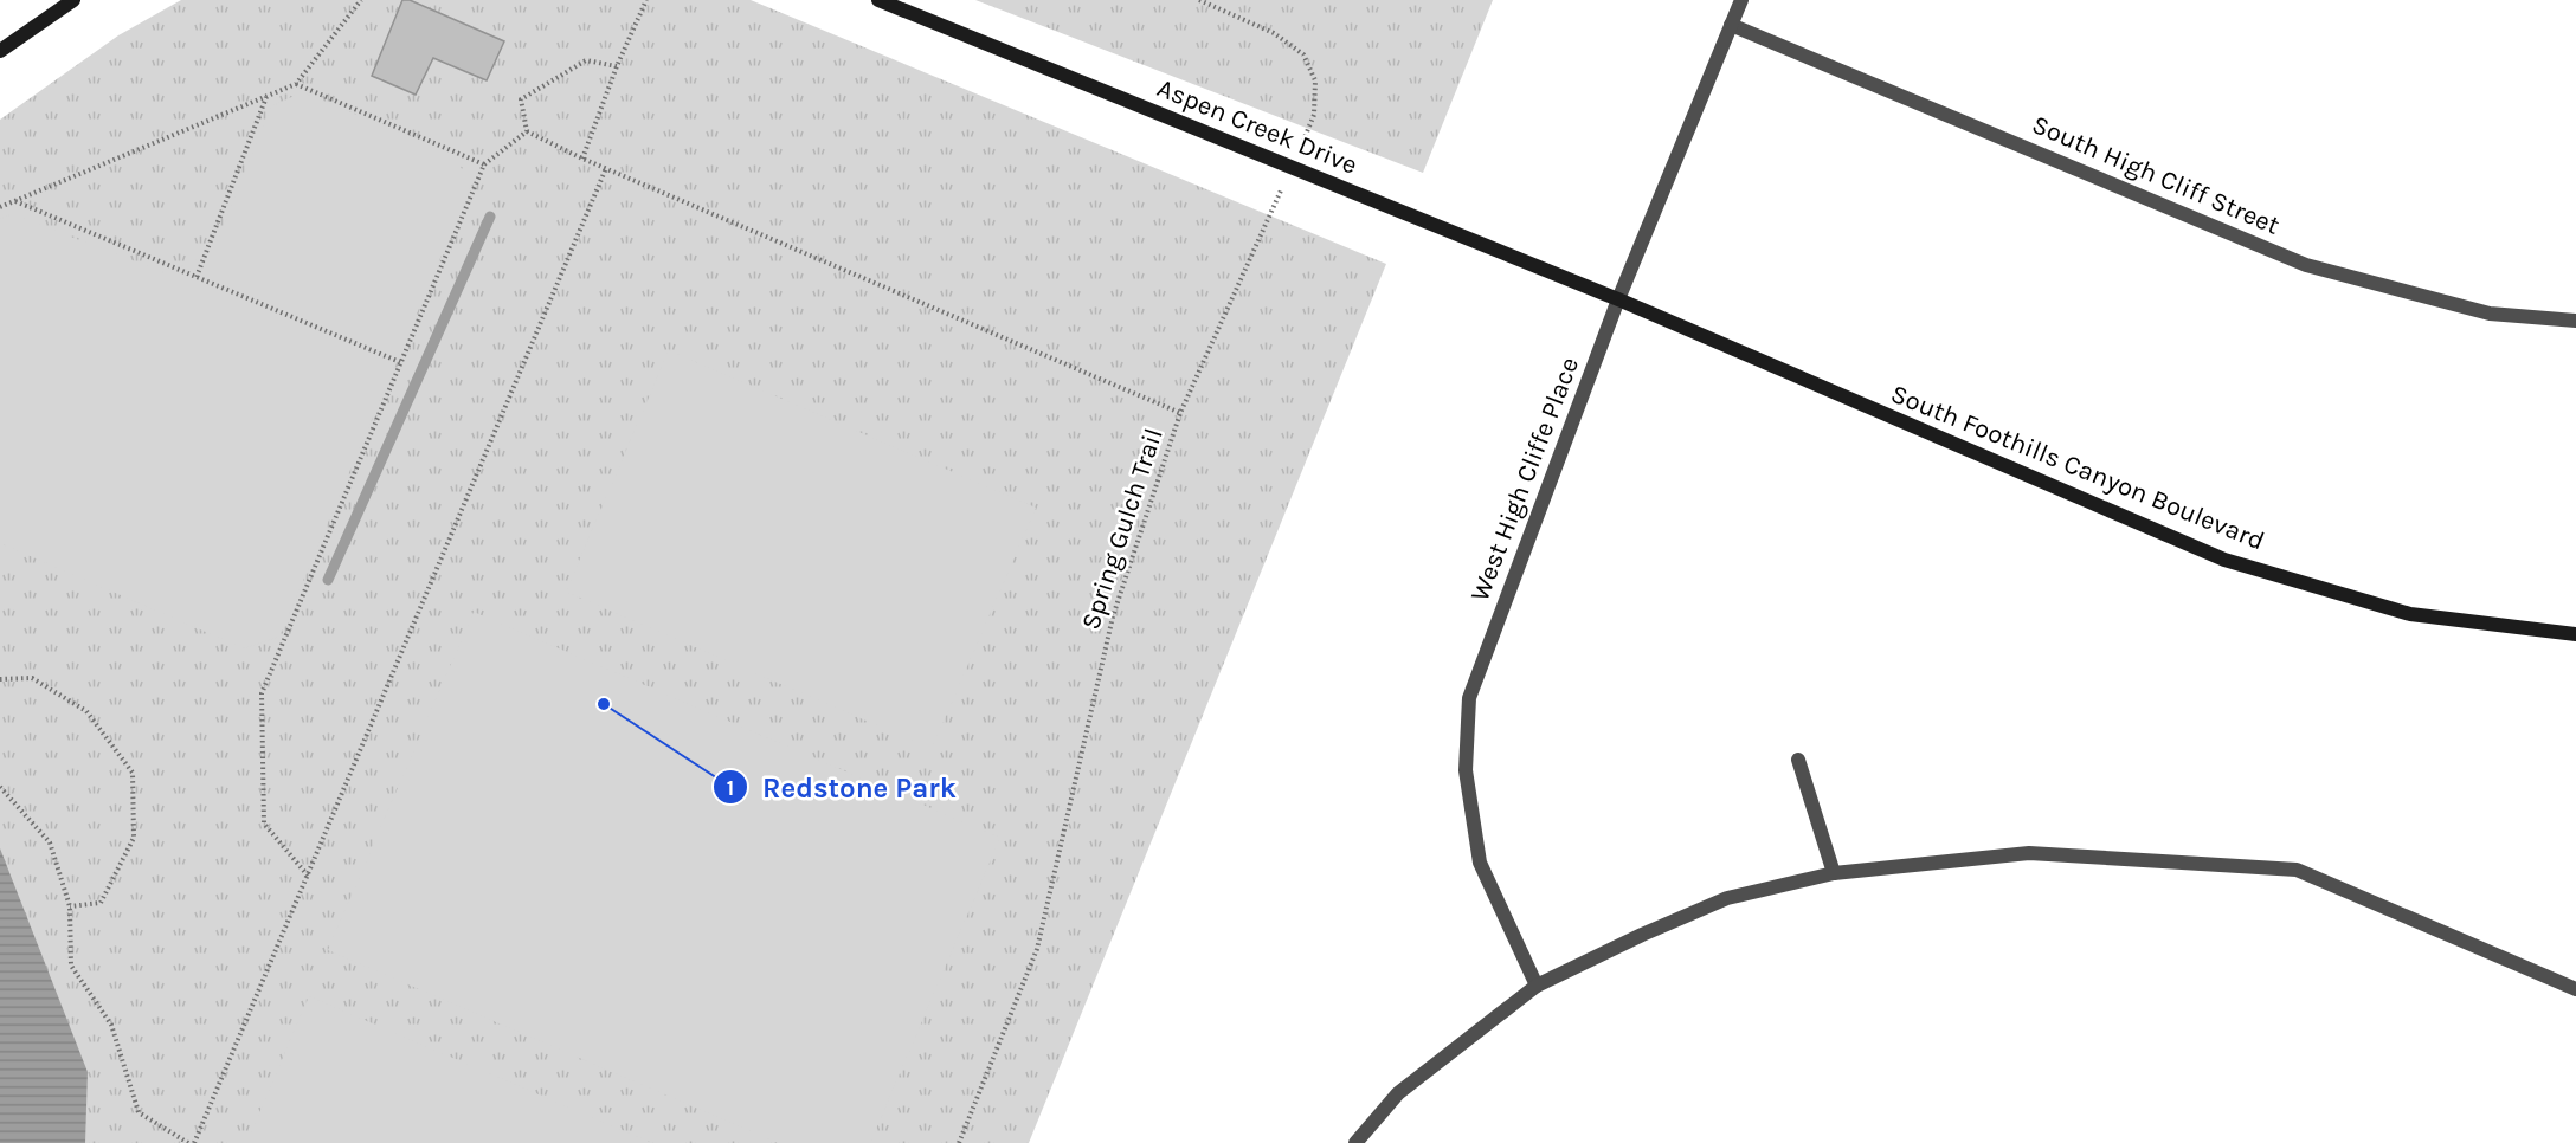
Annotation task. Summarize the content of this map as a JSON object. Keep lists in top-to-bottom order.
{
  "streets": {
    "street": [
      "Aspen Creek Drive",
      "South High Cliff Street",
      "South Foothills Canyon Boulevard",
      "West High Cliffe Place"
    ],
    "path": ["Spring Gulch Trail"]
  },
  "crossings": [
    ["Aspen Creek Drive", "South Foothills Canyon Boulevard"],
    ["Aspen Creek Drive", "West High Cliffe Place"],
    ["Aspen Creek Drive", "Spring Gulch Trail"],
    ["South High Cliff Street", "West High Cliffe Place"],
    ["South Foothills Canyon Boulevard", "West High Cliffe Place"]
  ],
  "places": ["Redstone Park"]
}
